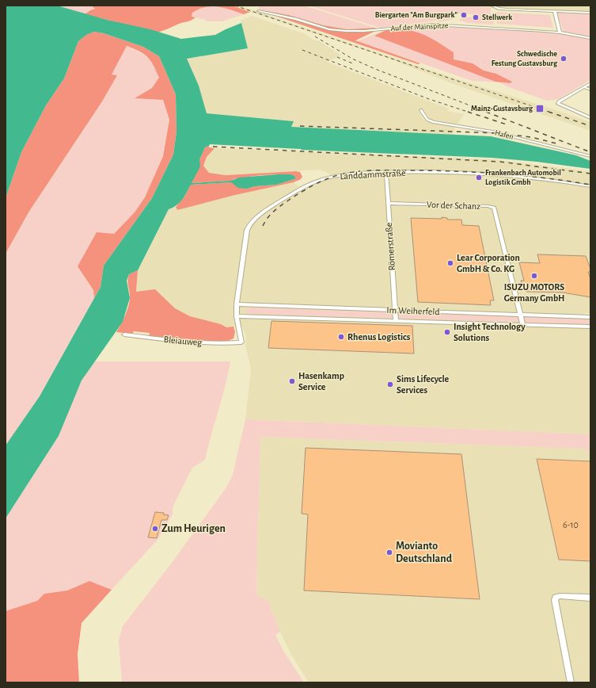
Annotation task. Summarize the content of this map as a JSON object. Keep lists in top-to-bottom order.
{
  "streets": {
    "street": [
      "Auf der Mainspitze",
      "Hafen",
      "Landdammstraße",
      "Vor der Schanz",
      "Römerstraße",
      "Im Weiherfeld",
      "Bleiauweg"
    ]
  },
  "crossings": [
    ["Landdammstraße", "Römerstraße"],
    ["Landdammstraße", "Im Weiherfeld"],
    ["Landdammstraße", "Bleiauweg"],
    ["Vor der Schanz", "Römerstraße"],
    ["Vor der Schanz", "Im Weiherfeld"],
    ["Römerstraße", "Im Weiherfeld"]
  ],
  "places": {
    "other": [
      "Biergarten \"Am Burgpark\"",
      "Stellwerk",
      "Schwedische Festung Gustavsburg",
      "Frankenbach Automobil Logistik Gmbh",
      "Lear Corporation GmbH & Co. KG",
      "ISUZU MOTORS Germany GmbH",
      "Insight Technology Solutions",
      "Rhenus Logistics",
      "Hasenkamp Service",
      "Sims Lifecycle Services",
      "Zum Heurigen",
      "Movianto Deutschland"
    ],
    "transit": ["Mainz-Gustavsburg"]
  },
  "house_numbers": ["6-10"]
}
